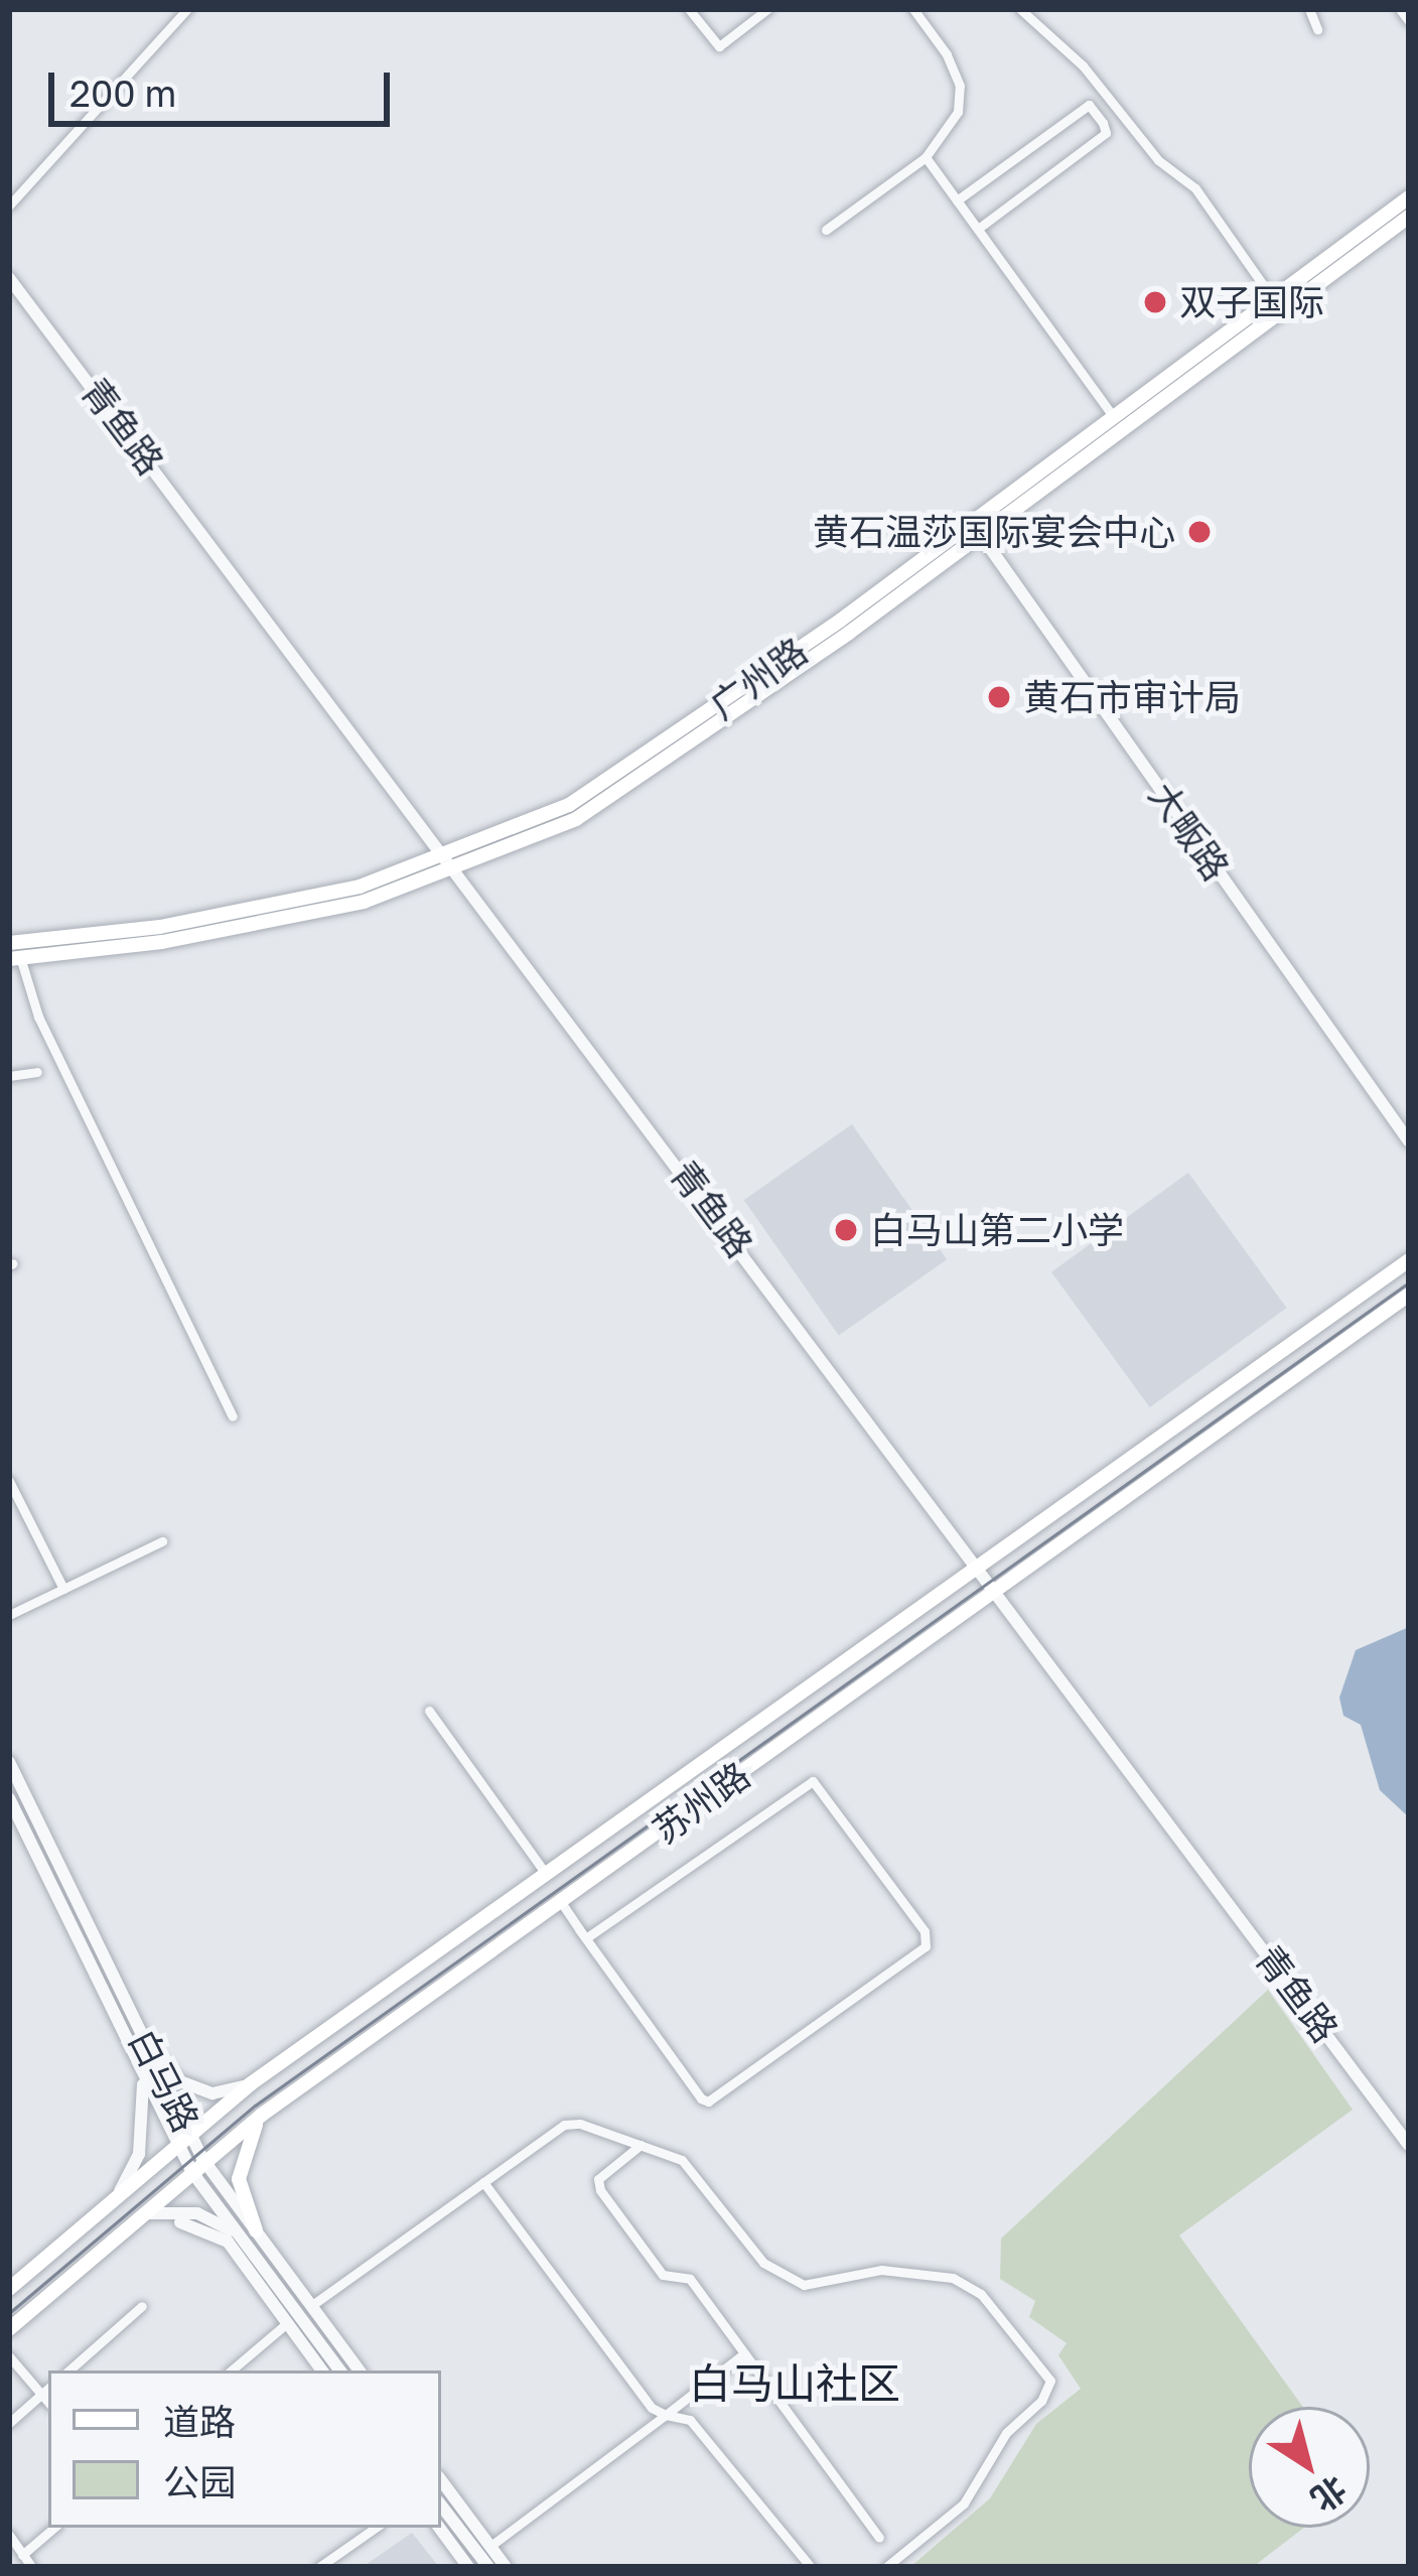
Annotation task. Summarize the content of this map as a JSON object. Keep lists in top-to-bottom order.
{
  "streets": {
    "main road": ["广州路", "苏州路"],
    "street": ["青鱼路", "大畈路", "白马路"]
  },
  "crossings": [
    ["青鱼路", "广州路"],
    ["青鱼路", "苏州路"],
    ["广州路", "大畈路"],
    ["苏州路", "白马路"]
  ],
  "districts": ["白马山社区"],
  "places": [
    "双子国际",
    "黄石温莎国际宴会中心",
    "黄石市审计局",
    "白马山第二小学"
  ],
  "legend": ["道路", "公园"],
  "scale_bar": "200 m",
  "north": "bottom right"
}
